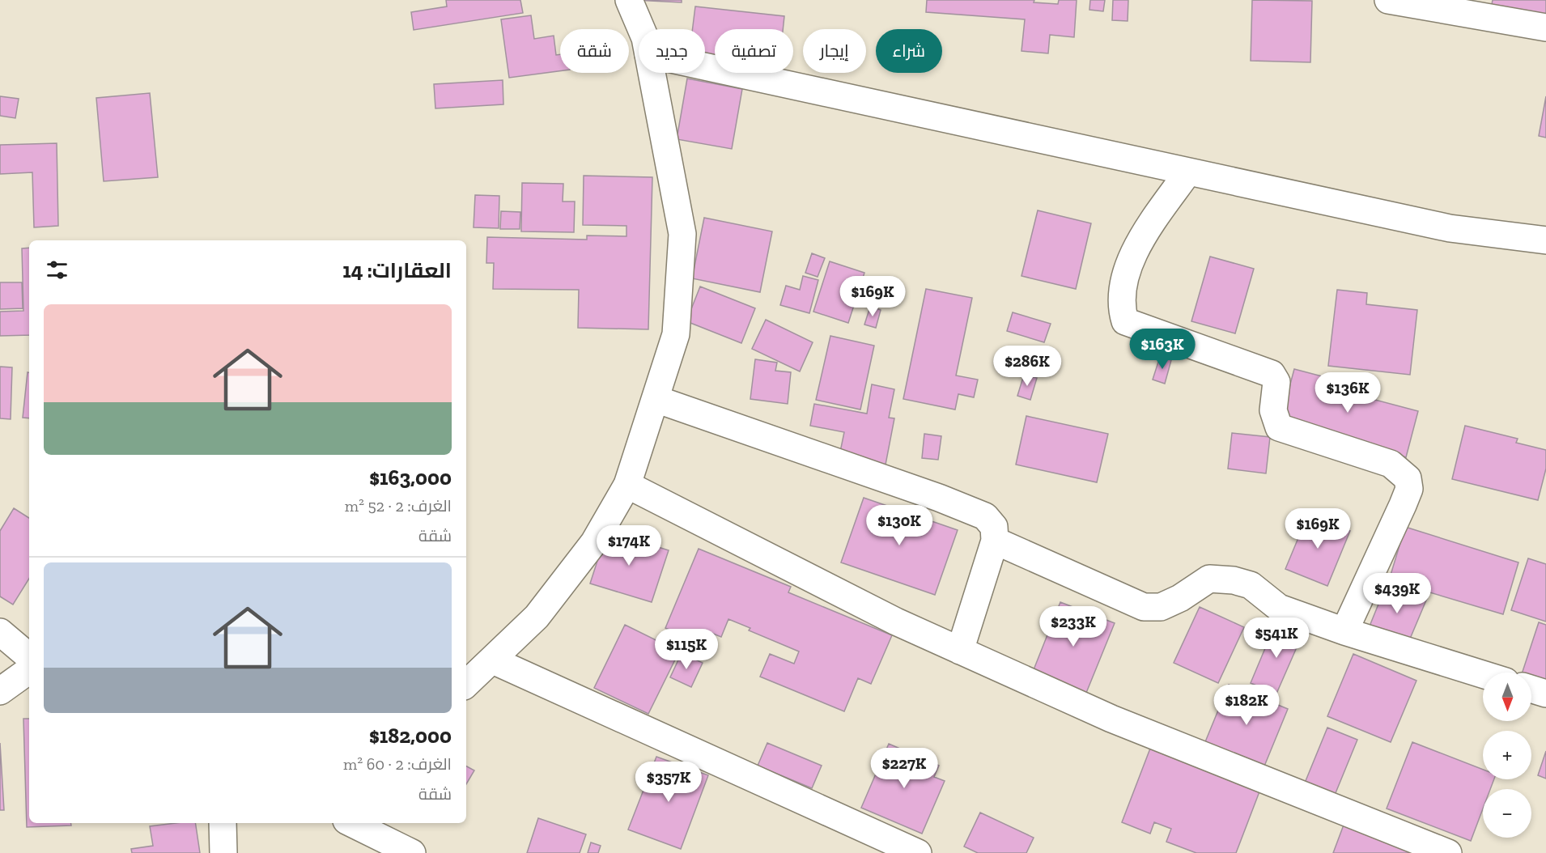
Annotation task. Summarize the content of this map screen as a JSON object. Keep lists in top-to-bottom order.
{
  "north": "bottom",
  "page": {
    "chip": [
      "شراء",
      "إيجار",
      "تصفية",
      "جديد",
      "شقة"
    ],
    "heading": "العقارات: 14",
    "price": [
      "$169K",
      "$163K",
      "$286K",
      "$136K",
      "$130K",
      "$169K",
      "$174K",
      "$439K",
      "$233K",
      "$541K",
      "$115K",
      "$182K",
      "$227K",
      "$357K"
    ],
    "list": [
      {
        "name": "$163,000",
        "note": "الغرف: 2 · 52 m² · شقة"
      },
      {
        "name": "$182,000",
        "note": "الغرف: 2 · 60 m² · شقة"
      }
    ],
    "map_buttons": ["+", "−"]
  }
}
